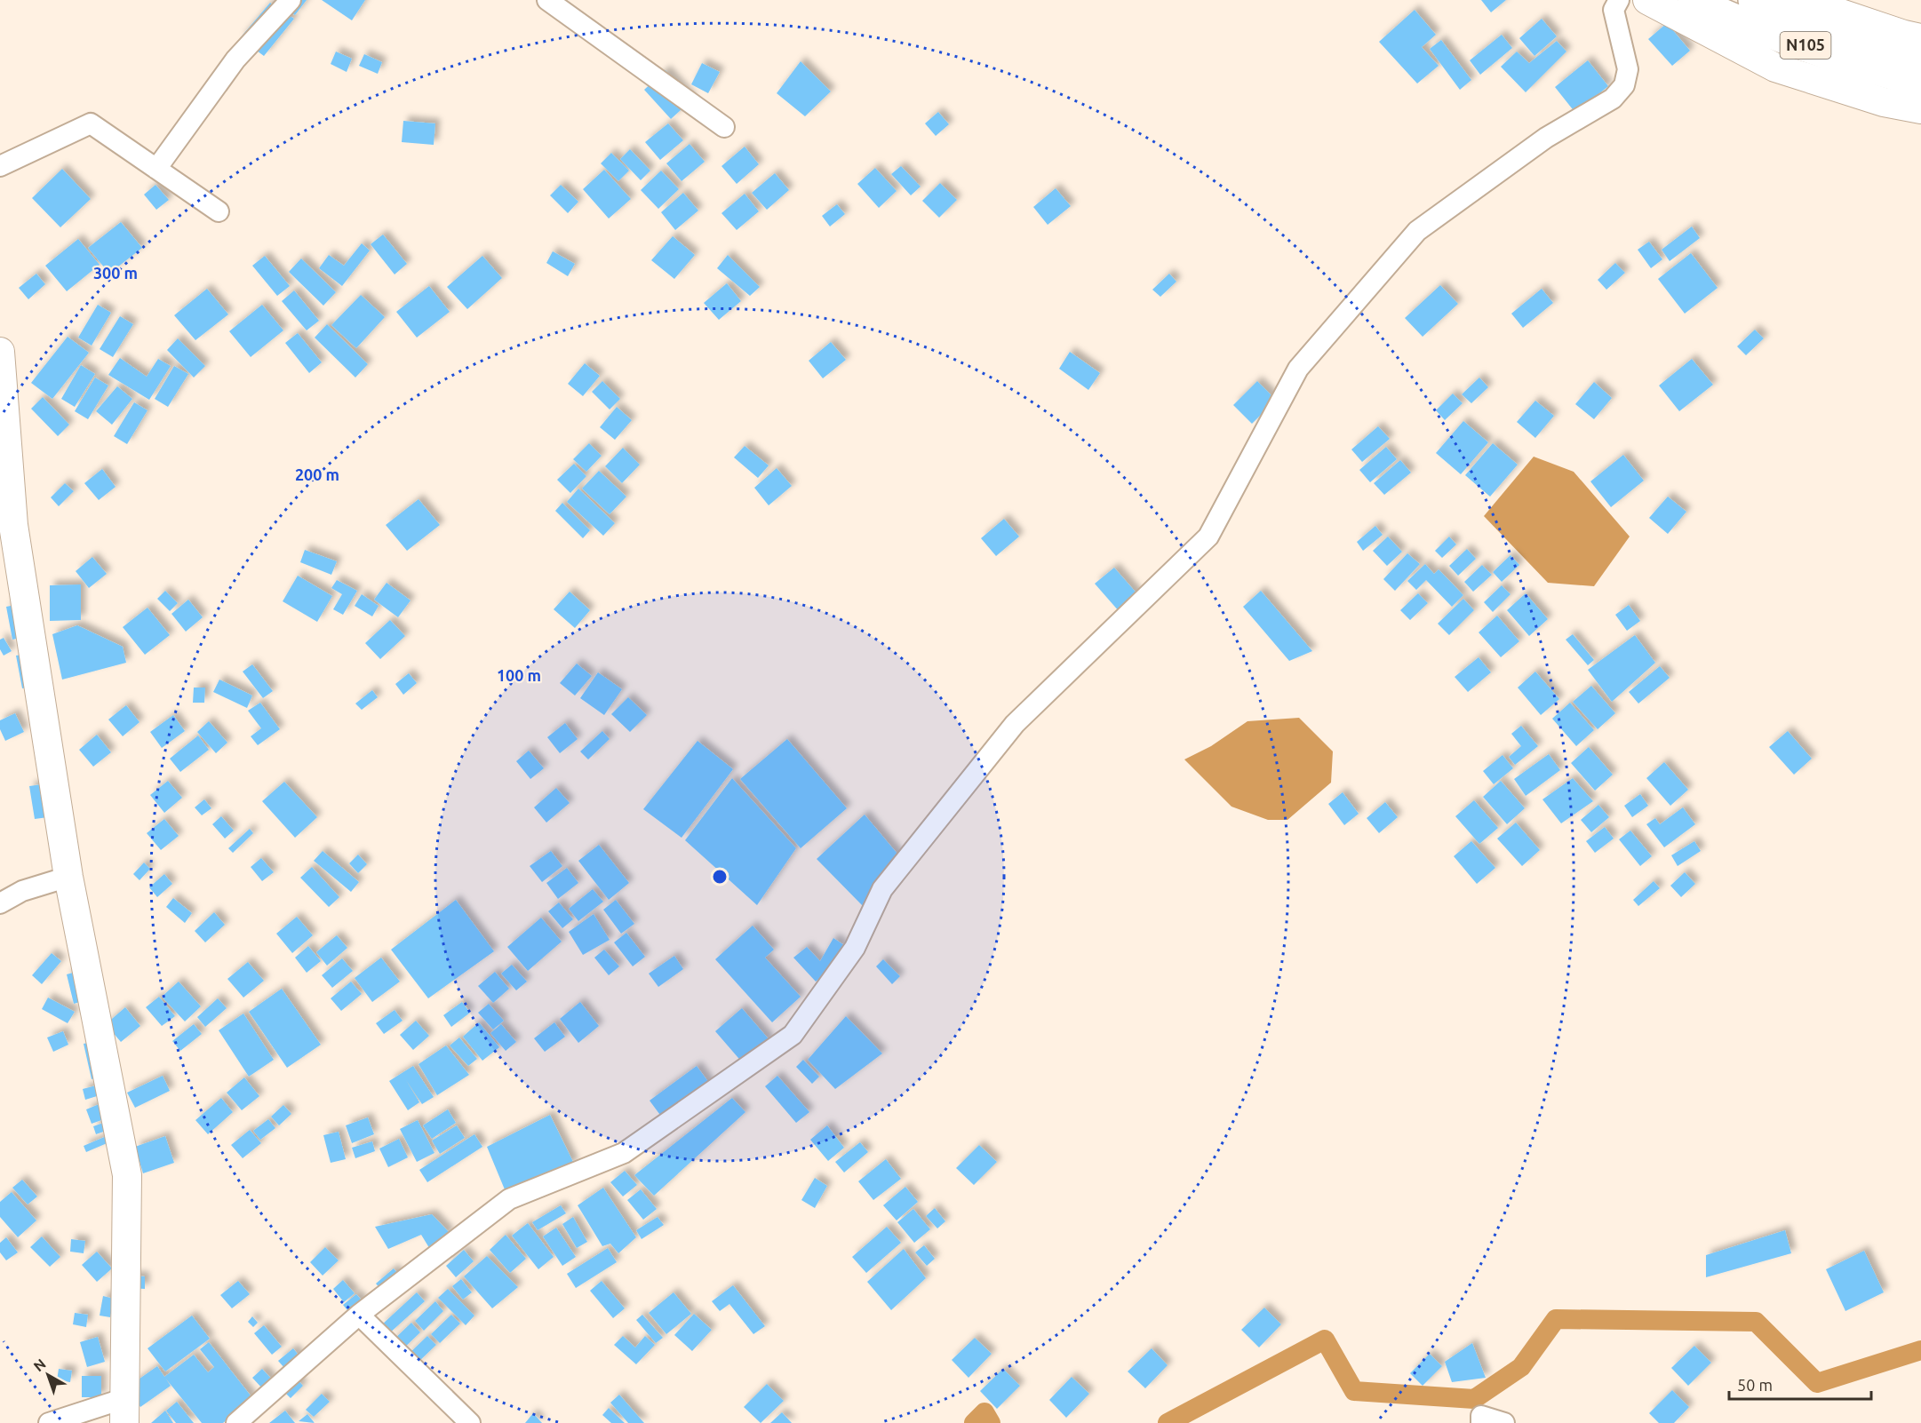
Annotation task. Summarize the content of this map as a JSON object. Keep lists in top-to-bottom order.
{
  "streets": {
    "highway": ["N105"]
  },
  "scale_bar": "50 m",
  "north": "top left",
  "rings": ["300 m", "200 m", "100 m"]
}
